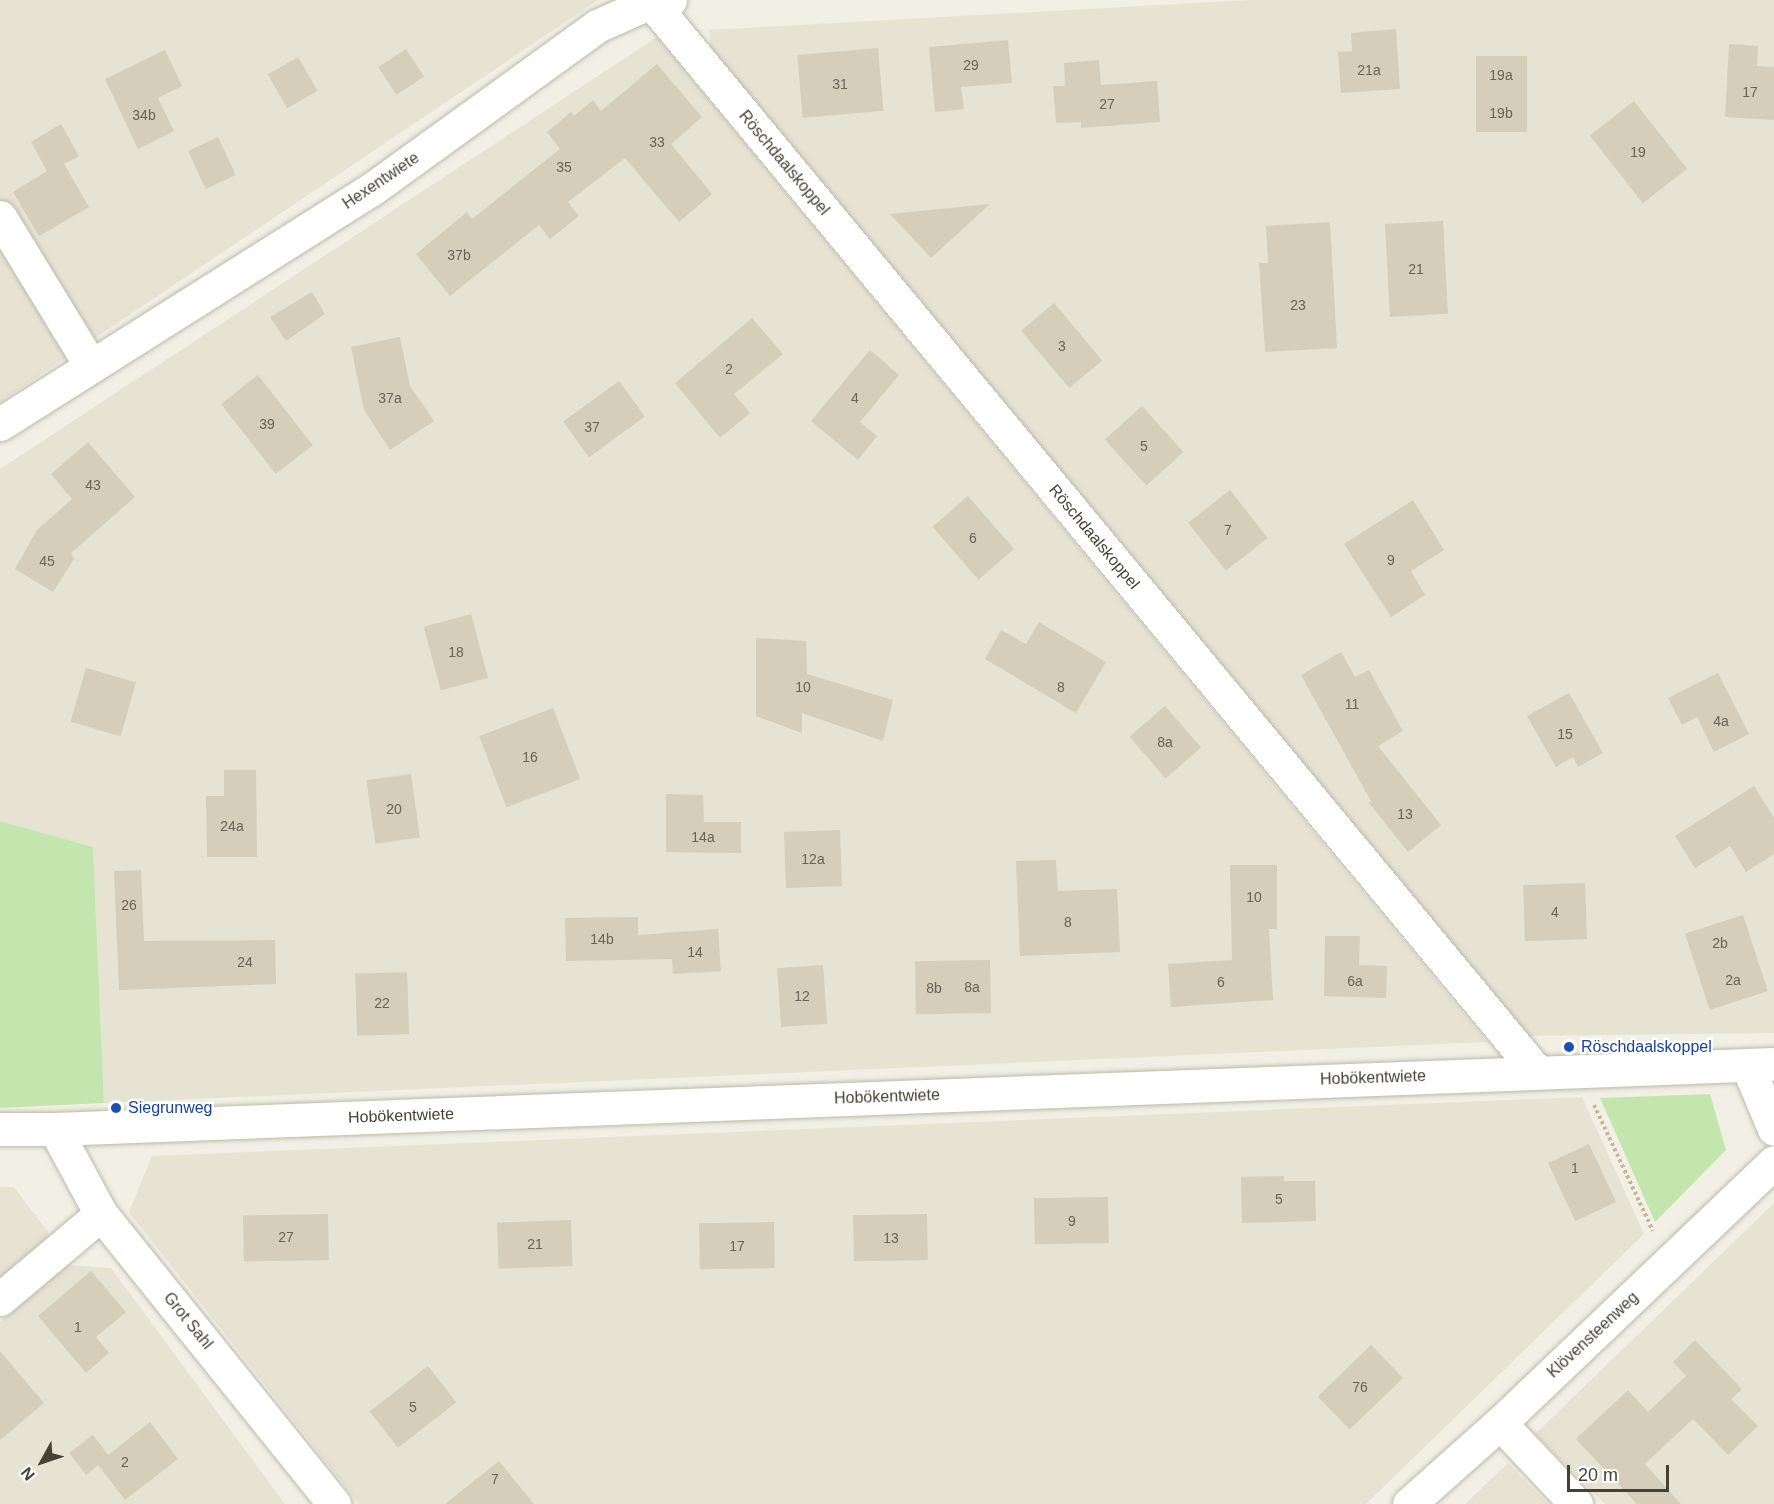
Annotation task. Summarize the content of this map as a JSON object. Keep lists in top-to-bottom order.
{
  "streets": {
    "street": [
      "Röschdaalskoppel",
      "Hexentwiete",
      "Hobökentwiete",
      "Grot Sahl",
      "Klövensteenweg"
    ]
  },
  "crossings": [
    ["Röschdaalskoppel", "Hexentwiete"],
    ["Röschdaalskoppel", "Hobökentwiete"],
    ["Hobökentwiete", "Grot Sahl"]
  ],
  "places": ["Röschdaalskoppel", "Siegrunweg"],
  "house_numbers": [
    "29",
    "21a",
    "19a",
    "31",
    "17",
    "27",
    "19b",
    "34b",
    "33",
    "19",
    "35",
    "37b",
    "21",
    "23",
    "3",
    "2",
    "37a",
    "4",
    "39",
    "37",
    "5",
    "43",
    "7",
    "6",
    "9",
    "45",
    "18",
    "10",
    "8",
    "11",
    "4a",
    "15",
    "8a",
    "16",
    "20",
    "13",
    "24a",
    "14a",
    "12a",
    "10",
    "26",
    "4",
    "8",
    "14b",
    "2b",
    "14",
    "24",
    "2a",
    "6a",
    "6",
    "8a",
    "8b",
    "12",
    "22",
    "1",
    "5",
    "9",
    "27",
    "13",
    "21",
    "17",
    "1",
    "76",
    "5",
    "2",
    "7"
  ],
  "scale_bar": "20 m",
  "north": "bottom left"
}
